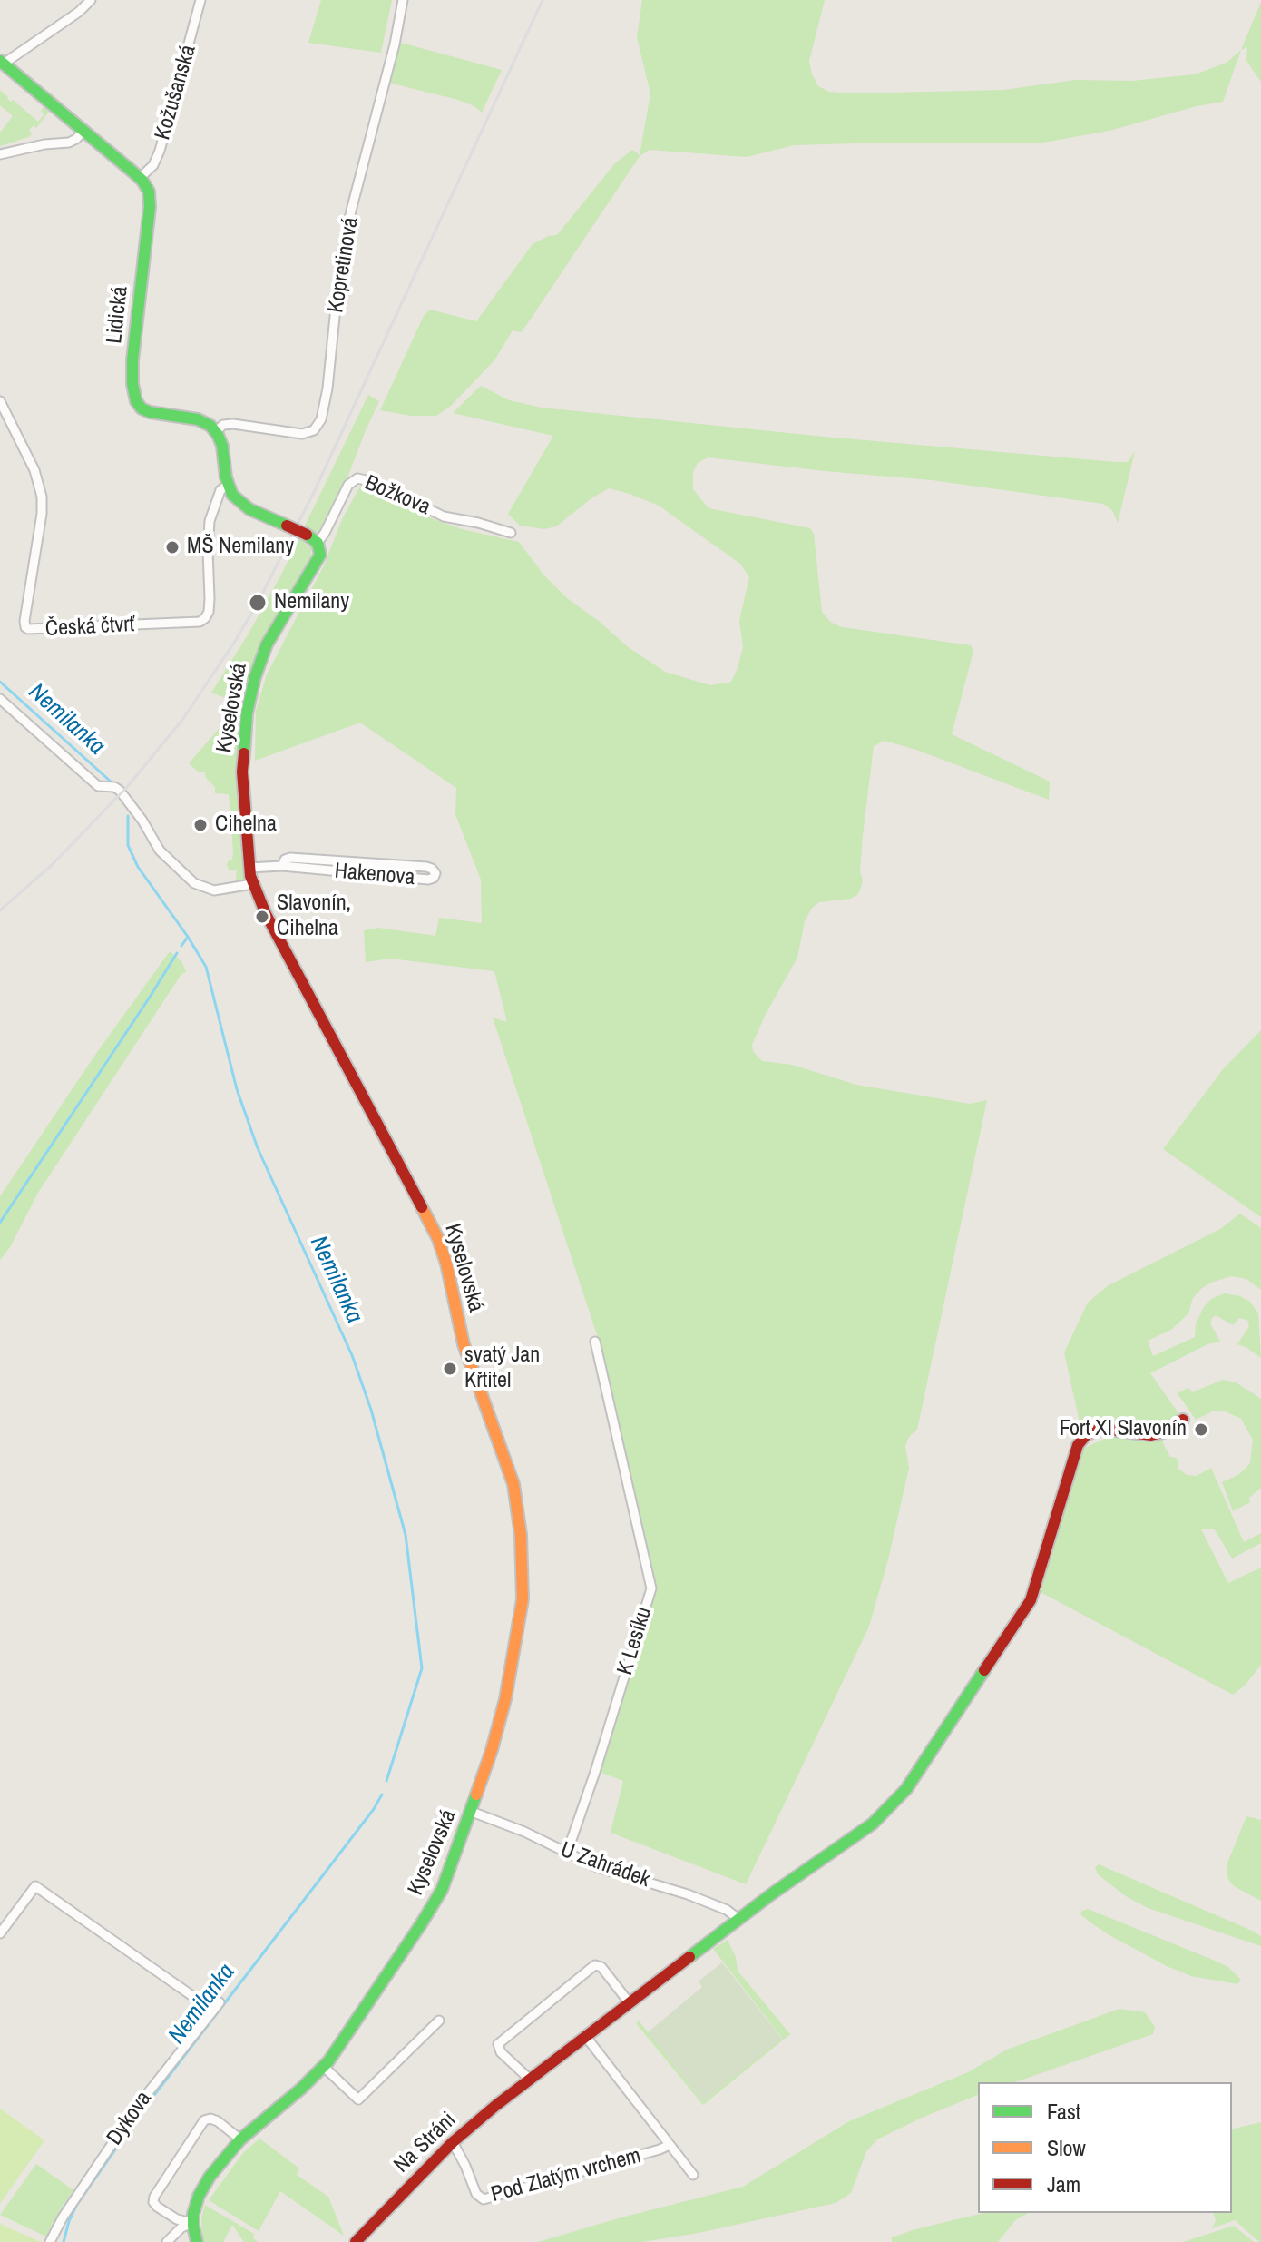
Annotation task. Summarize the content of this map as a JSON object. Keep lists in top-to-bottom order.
{
  "streets": {
    "street": [
      "Kožušanská",
      "Kopretinová",
      "Lidická",
      "Božkova",
      "Česká čtvrť",
      "Kyselovská",
      "Hakenova",
      "K Lesíku",
      "U Zahrádek",
      "Dykova",
      "Na Stráni",
      "Pod Zlatým vrchem"
    ]
  },
  "crossings": [
    ["Kožušanská", "Lidická"],
    ["Kopretinová", "Lidická"],
    ["Božkova", "Kyselovská"],
    ["Kyselovská", "U Zahrádek"],
    ["K Lesíku", "U Zahrádek"],
    ["U Zahrádek", "Na Stráni"],
    ["Na Stráni", "Pod Zlatým vrchem"]
  ],
  "water": ["Nemilanka"],
  "places": [
    "MŠ Nemilany",
    "Nemilany",
    "Cihelna",
    "Slavonín, Cihelna",
    "svatý Jan Křtitel",
    "Fort XI Slavonín"
  ],
  "legend": ["Fast", "Slow", "Jam"]
}
